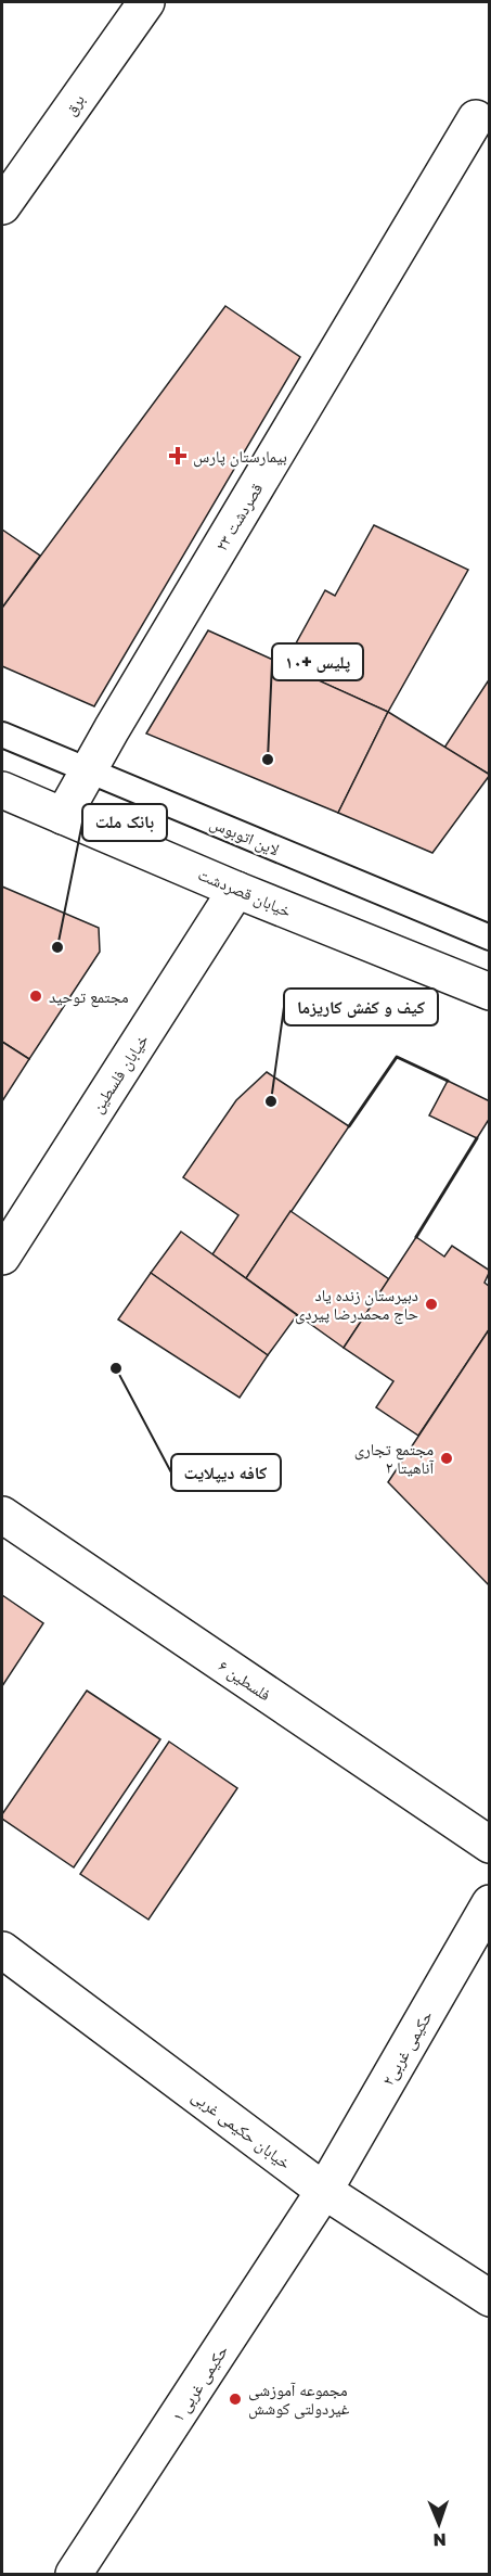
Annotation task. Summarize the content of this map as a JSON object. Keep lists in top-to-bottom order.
{
  "streets": {
    "street": [
      "برق",
      "قصردشت ۲۳",
      "خیابان قصردشت",
      "خیابان فلسطین",
      "فلسطین ۶",
      "حکیمی غربی۲",
      "خیابان حکیمی غربی",
      "حکیمی غربی ۱"
    ],
    "lane": ["لاین اتوبوس"]
  },
  "crossings": [
    ["قصردشت ۲۳", "لاین اتوبوس"],
    ["قصردشت ۲۳", "خیابان قصردشت"],
    ["خیابان قصردشت", "خیابان فلسطین"],
    ["حکیمی غربی۲", "خیابان حکیمی غربی"],
    ["حکیمی غربی۲", "حکیمی غربی ۱"],
    ["خیابان حکیمی غربی", "حکیمی غربی ۱"]
  ],
  "places": {
    "health": ["بیمارستان پارس"],
    "other": [
      "پلیس +۱۰",
      "بانک ملت",
      "مجتمع توحید",
      "کیف و کفش کاریزما",
      "دبیرستان زنده یاد حاج محمدرضا پیردی",
      "کافه دیپلایت",
      "مجتمع تجاری آناهیتا ۲",
      "مجموعه آموزشی غیردولتی کوشش"
    ]
  },
  "north": "bottom"
}
